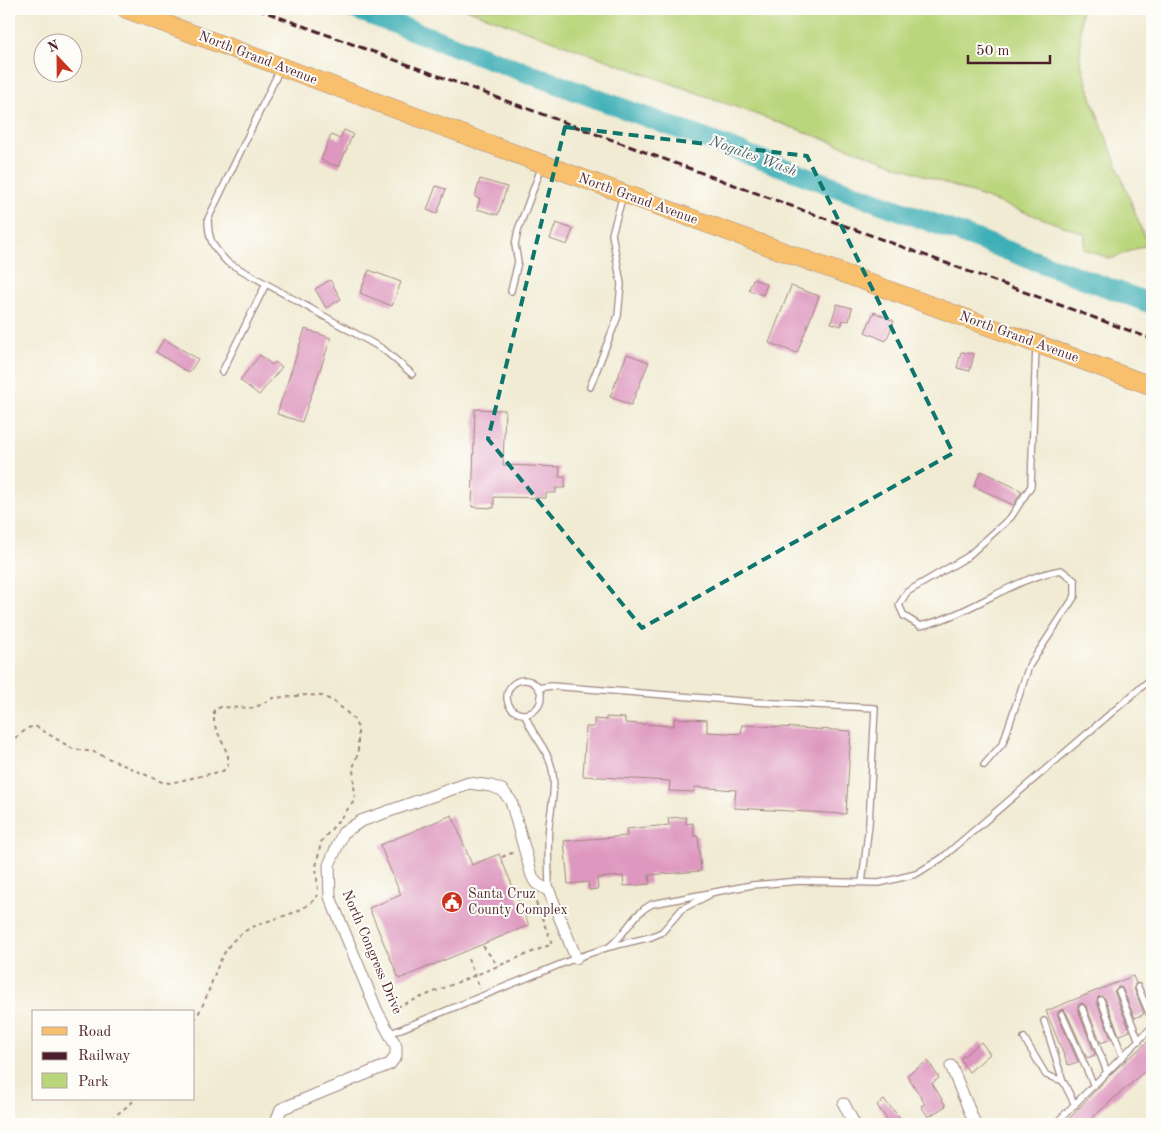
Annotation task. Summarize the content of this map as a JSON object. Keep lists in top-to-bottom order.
{
  "streets": {
    "main road": ["North Grand Avenue"],
    "street": ["North Congress Drive"]
  },
  "water": ["Nogales Wash"],
  "places": {
    "public building": ["Santa Cruz County Complex"]
  },
  "legend": ["Road", "Railway", "Park"],
  "scale_bar": "50 m",
  "north": "top"
}
